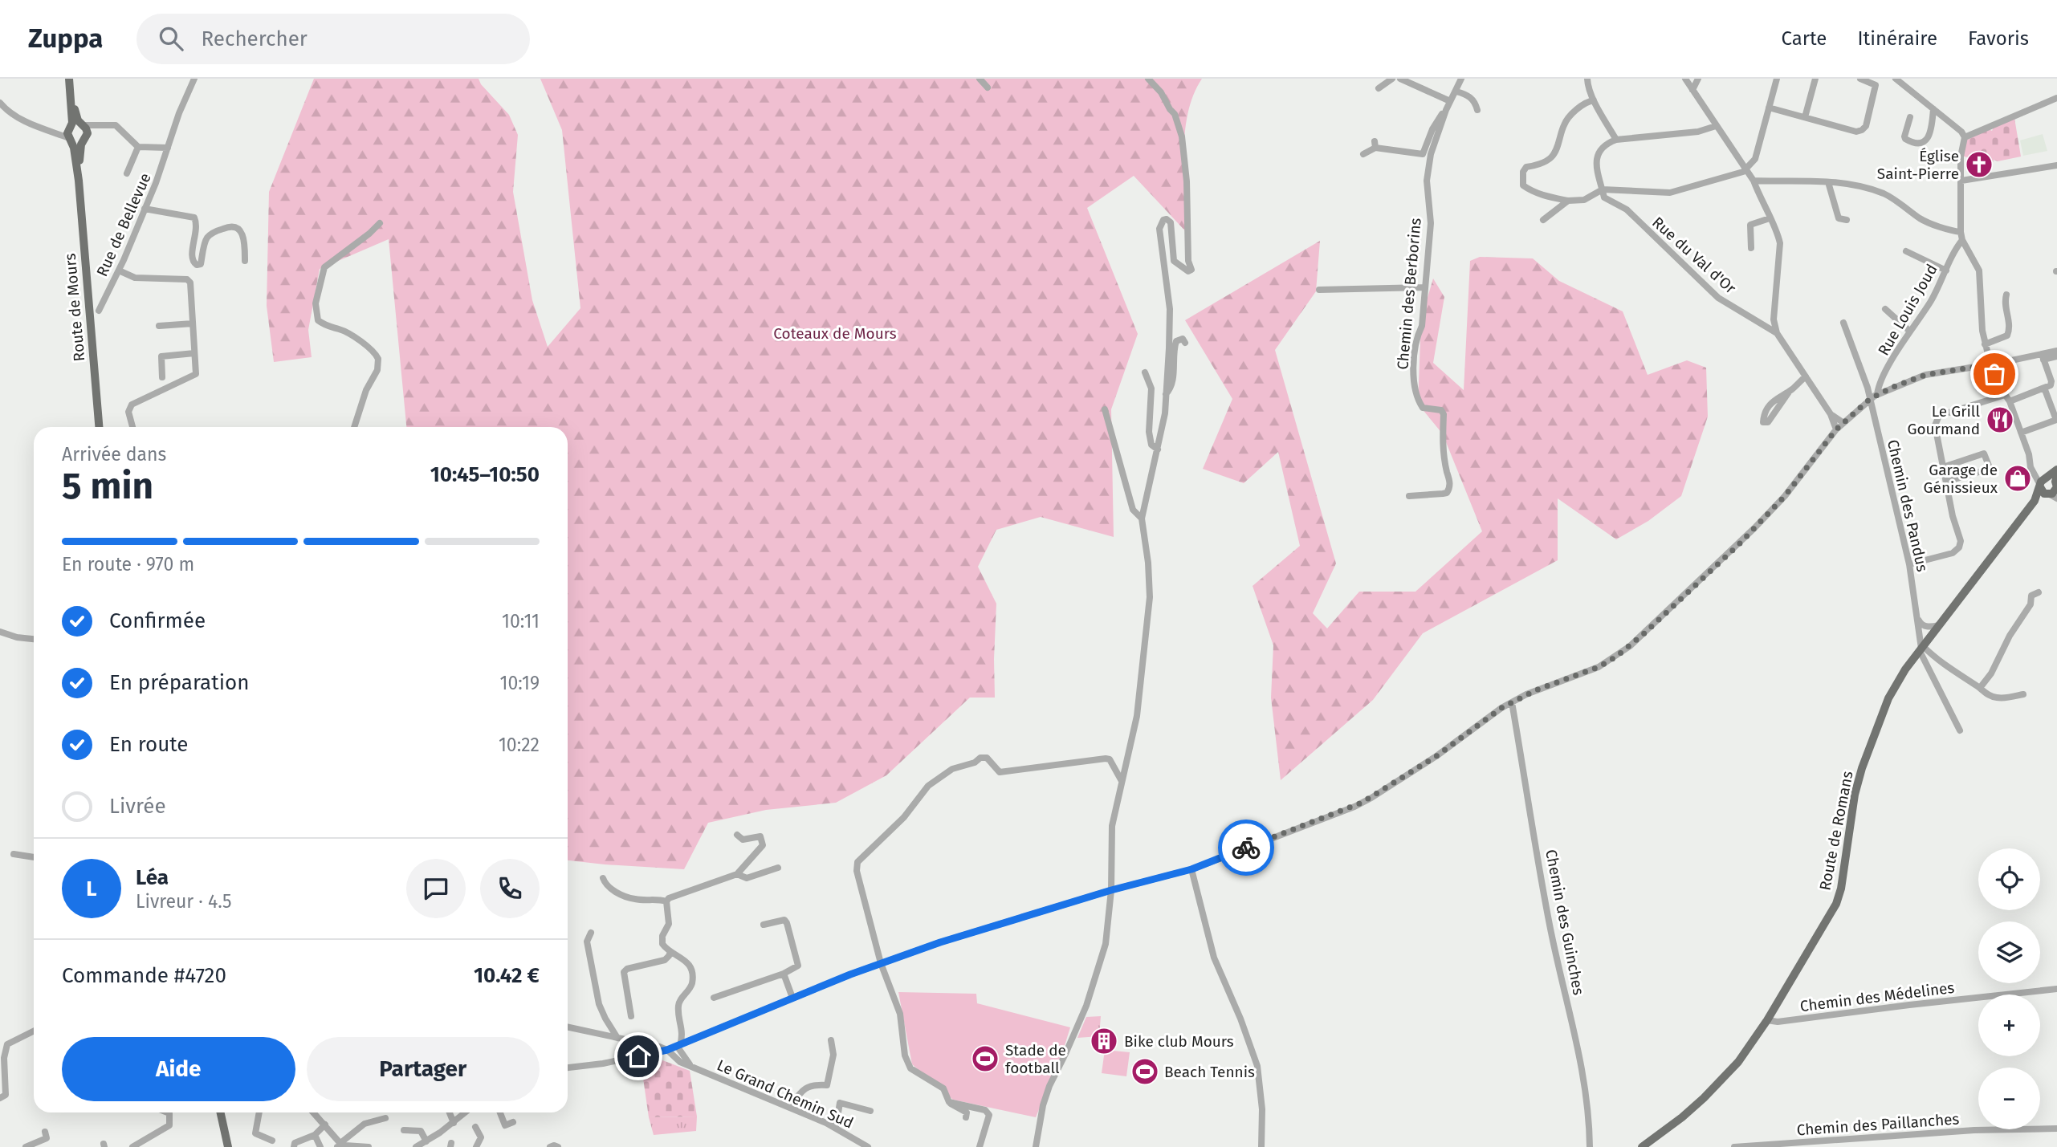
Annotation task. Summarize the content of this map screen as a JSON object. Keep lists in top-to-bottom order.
{
  "streets": {
    "main road": ["Route de Mours", "Route de Romans"],
    "street": [
      "Rue de Bellevue",
      "Rue du Val d'Or",
      "Chemin des Berborins",
      "Rue Louis Joud",
      "Chemin des Pandus",
      "Chemin des Guinches",
      "Chemin des Médelines",
      "Le Grand Chemin Sud",
      "Chemin des Paillanches"
    ]
  },
  "crossings": [
    ["Chemin des Pandus", "Route de Romans"],
    ["Route de Romans", "Chemin des Médelines"]
  ],
  "parks": ["Coteaux de Mours"],
  "places": {
    "church": ["Église Saint-Pierre"],
    "restaurant": ["Le Grill Gourmand"],
    "shop": ["Garage de Génissieux"],
    "building": ["Bike club Mours"],
    "sports": ["Stade de football", "Beach Tennis"]
  },
  "page": {
    "header": "Zuppa",
    "search": "Rechercher",
    "nav": ["Carte", "Itinéraire", "Favoris"],
    "heading": ["5 min", "Arrivée dans", "10:45–10:50"],
    "panel": [
      "Léa",
      "Livreur · 4.5",
      "Commande #4720",
      "10.42 €"
    ],
    "bar": "En route · 970 m",
    "list": [
      ["Confirmée", "10:11"],
      ["En préparation", "10:19"],
      ["En route", "10:22"],
      "Livrée"
    ],
    "map_buttons": ["+", "−"],
    "round": "L",
    "buttons": ["Aide", "Partager"]
  }
}
